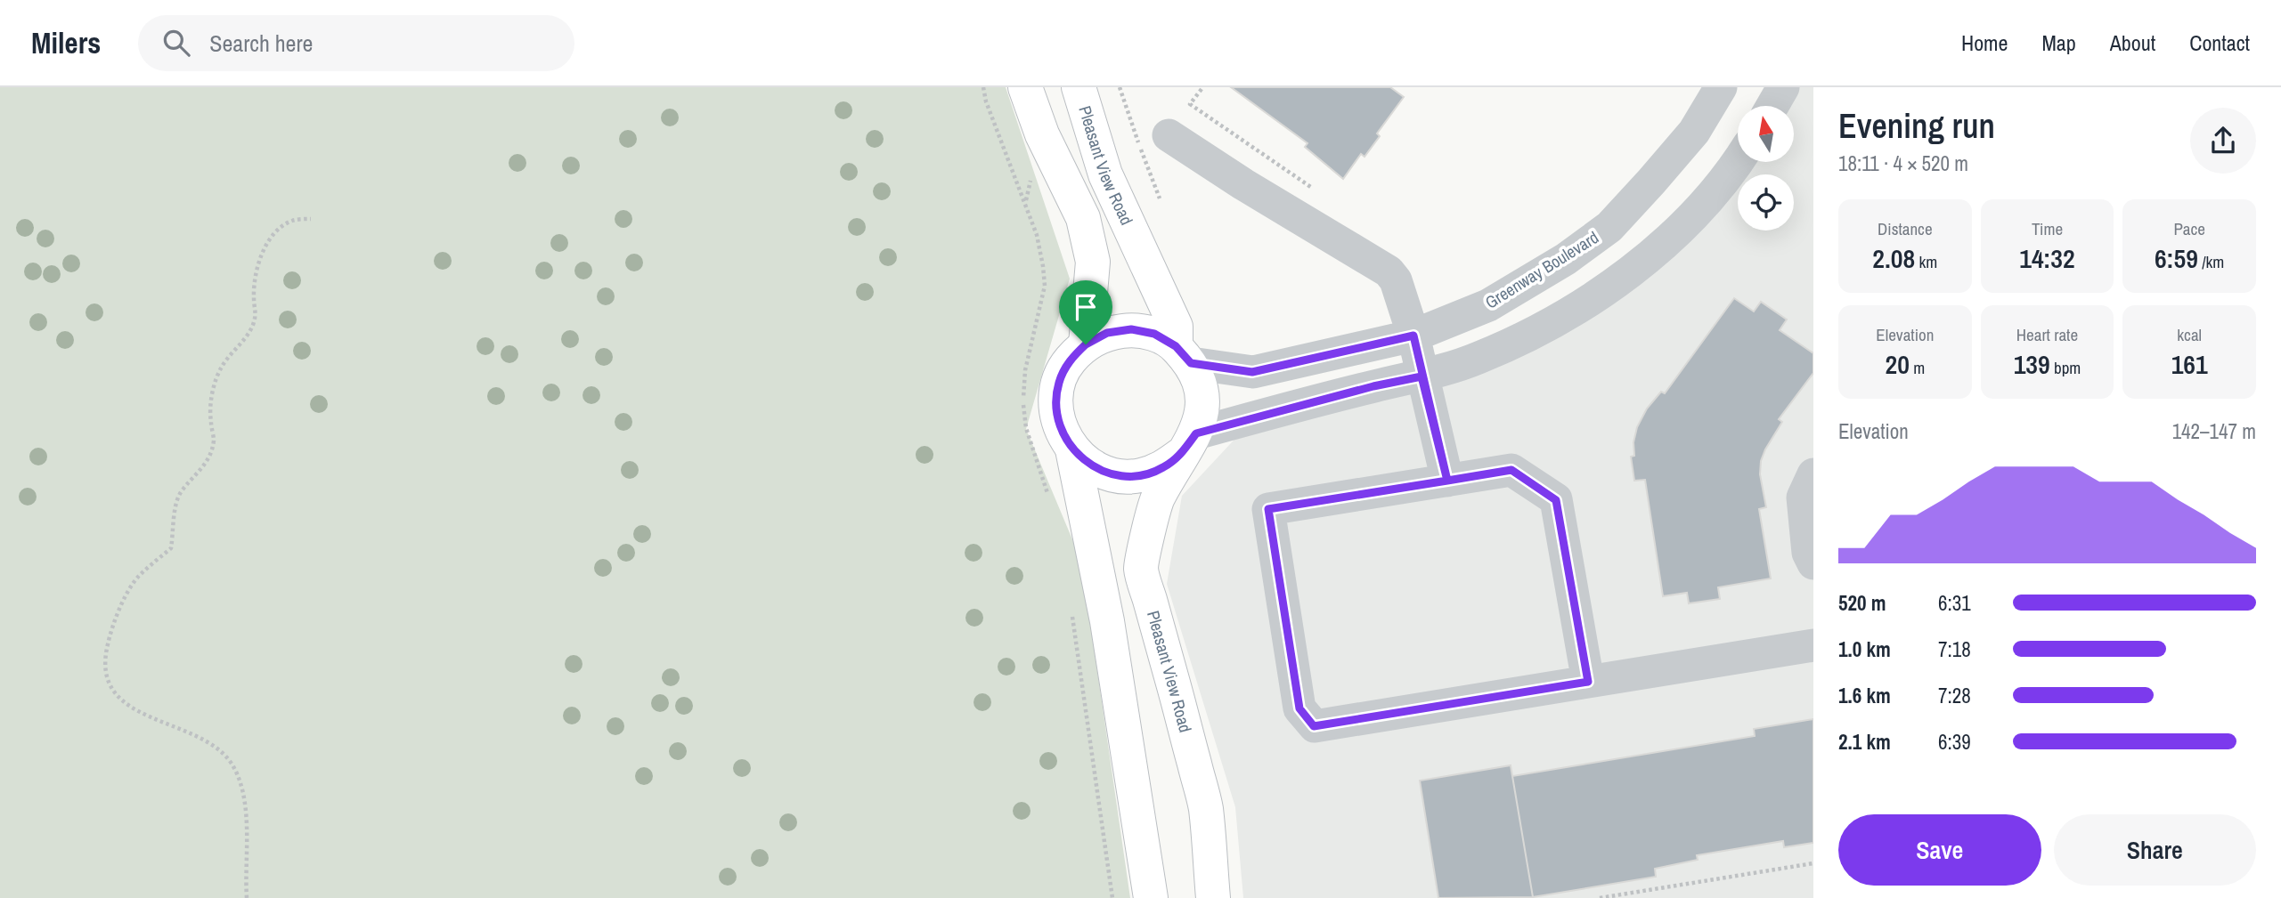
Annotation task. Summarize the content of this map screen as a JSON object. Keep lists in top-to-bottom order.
{
  "streets": {
    "main road": ["Pleasant View Road"],
    "street": ["Greenway Boulevard"]
  },
  "crossings": [
    ["Pleasant View Road", "Greenway Boulevard"]
  ],
  "north": "top",
  "page": {
    "header": "Milers",
    "search": "Search here",
    "nav": [
      "Home",
      "Map",
      "About",
      "Contact"
    ],
    "heading": ["Evening run", "18:11 · 4 × 520 m"],
    "stats": [
      ["Distance", "2.08 km"],
      ["Time", "14:32"],
      ["Pace", "6:59 /km"],
      ["Elevation", "20 m"],
      ["Heart rate", "139 bpm"],
      ["kcal", "161"]
    ],
    "chart": ["Elevation", "142–147 m"],
    "list": [
      {
        "name": "520 m",
        "note": "6:31"
      },
      {
        "name": "1.0 km",
        "note": "7:18"
      },
      {
        "name": "1.6 km",
        "note": "7:28"
      },
      {
        "name": "2.1 km",
        "note": "6:39"
      }
    ],
    "buttons": ["Save", "Share"]
  }
}
